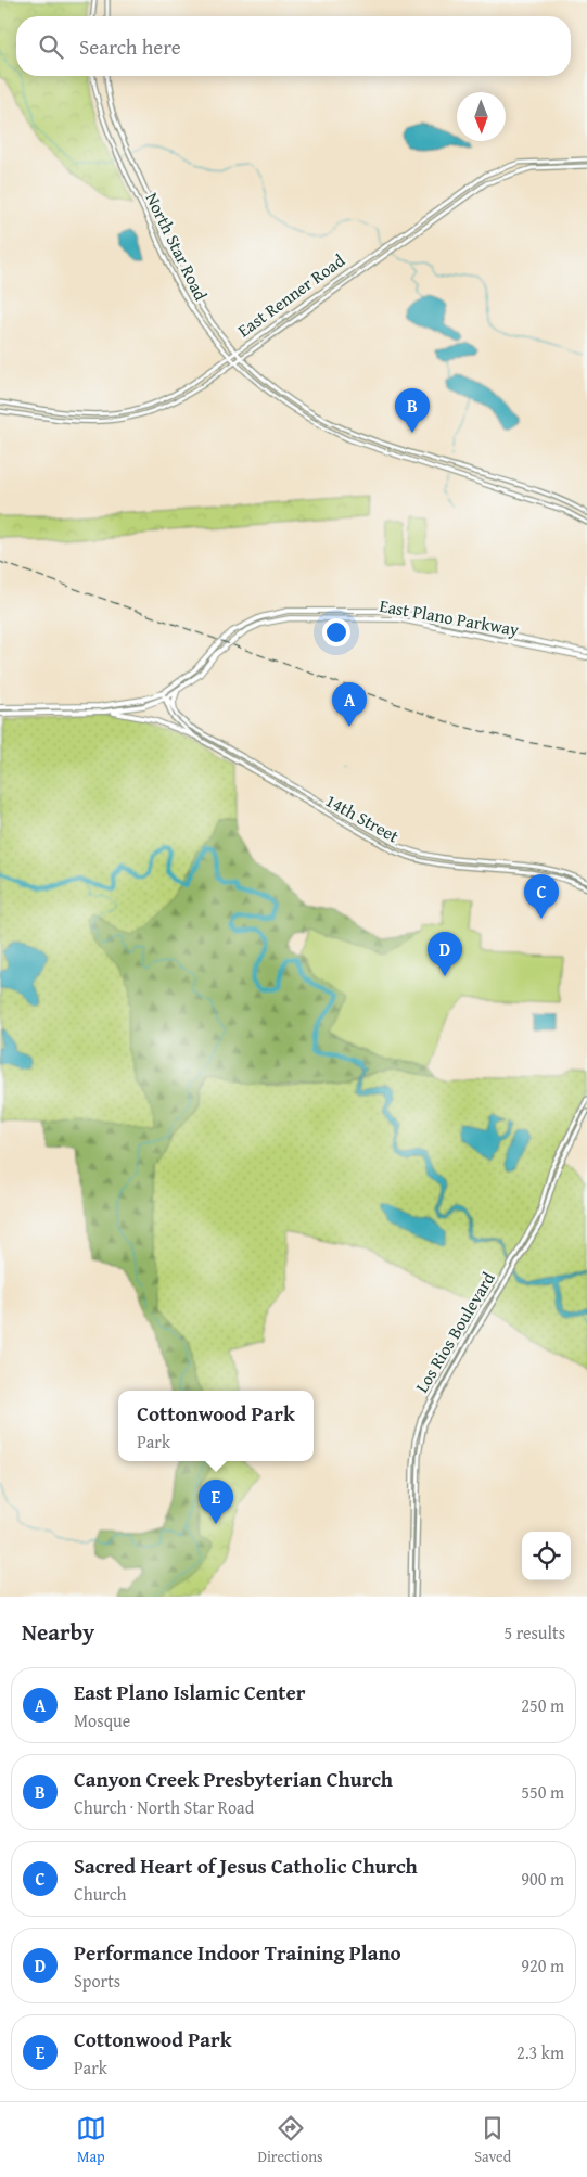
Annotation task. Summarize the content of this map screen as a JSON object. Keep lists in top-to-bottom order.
{
  "streets": {
    "main road": [
      "North Star Road",
      "East Renner Road",
      "East Plano Parkway",
      "14th Street",
      "Los Rios Boulevard"
    ]
  },
  "crossings": [
    ["North Star Road", "East Renner Road"],
    ["East Plano Parkway", "14th Street"]
  ],
  "north": "bottom",
  "page": {
    "search": "Search here",
    "pins": [
      "B",
      "A",
      "C",
      "D",
      "E"
    ],
    "popup": ["Cottonwood Park", "Park"],
    "heading": ["Nearby", "5 results"],
    "list": [
      {
        "mark": "A",
        "name": "East Plano Islamic Center",
        "note": "Mosque",
        "value": "250 m"
      },
      {
        "mark": "B",
        "name": "Canyon Creek Presbyterian Church",
        "note": "Church · North Star Road",
        "value": "550 m"
      },
      {
        "mark": "C",
        "name": "Sacred Heart of Jesus Catholic Church",
        "note": "Church",
        "value": "900 m"
      },
      {
        "mark": "D",
        "name": "Performance Indoor Training Plano",
        "note": "Sports",
        "value": "920 m"
      },
      {
        "mark": "E",
        "name": "Cottonwood Park",
        "note": "Park",
        "value": "2.3 km"
      }
    ],
    "nav": ["Map", "Directions", "Saved"]
  }
}
